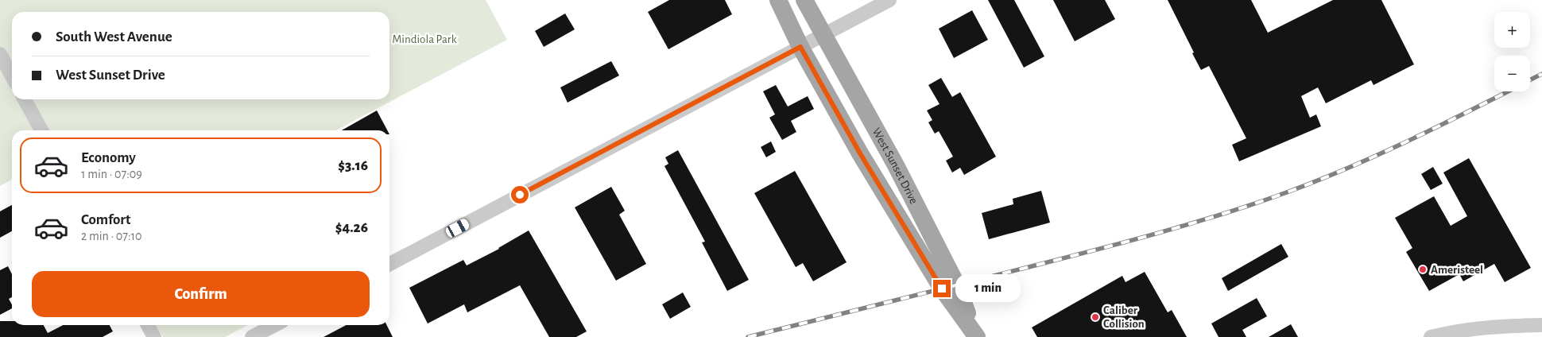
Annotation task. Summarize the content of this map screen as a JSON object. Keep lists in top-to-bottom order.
{
  "streets": {
    "main road": ["West Sunset Drive"]
  },
  "parks": ["Mindiola Park"],
  "places": ["Ameristeel", "Caliber Collision"],
  "page": {
    "map_buttons": ["+", "−"],
    "banner": ["South West Avenue", "West Sunset Drive"],
    "list": [
      {
        "name": "Economy",
        "note": "1 min · 07:09",
        "value": "$3.16"
      },
      {
        "name": "Comfort",
        "note": "2 min · 07:10",
        "value": "$4.26"
      }
    ],
    "buttons": "Confirm",
    "bubble": "1 min"
  }
}
